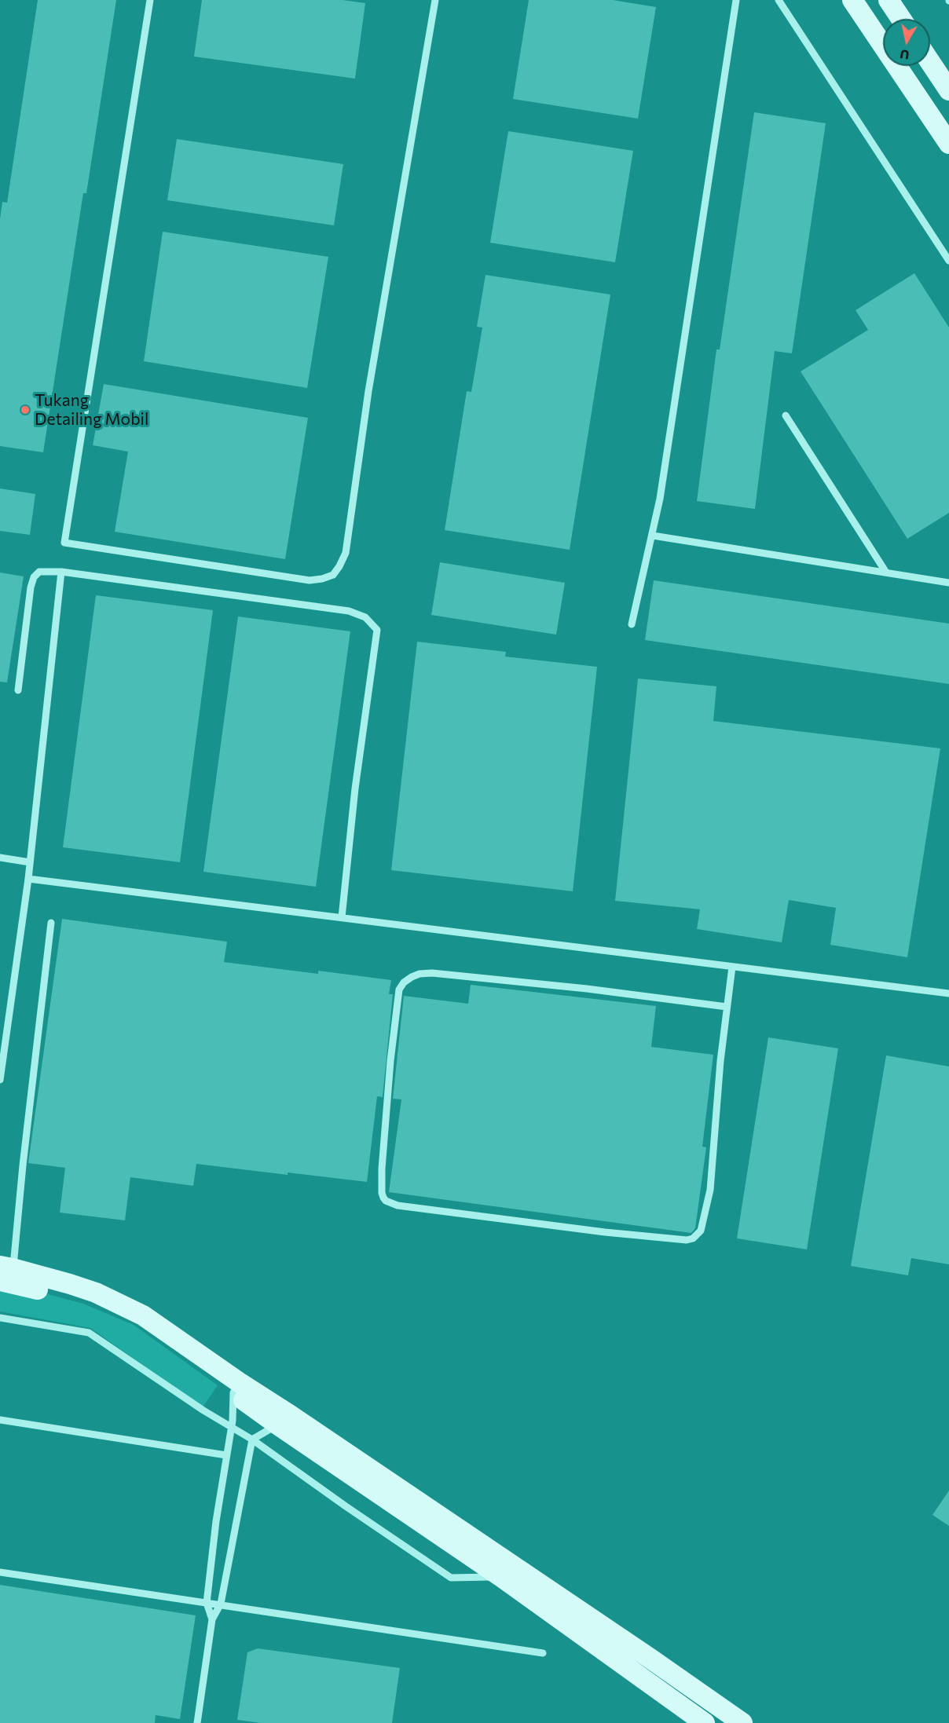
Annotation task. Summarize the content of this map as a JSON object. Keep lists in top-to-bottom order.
{
  "places": ["Tukang Detailing Mobil"],
  "north": "bottom"
}
